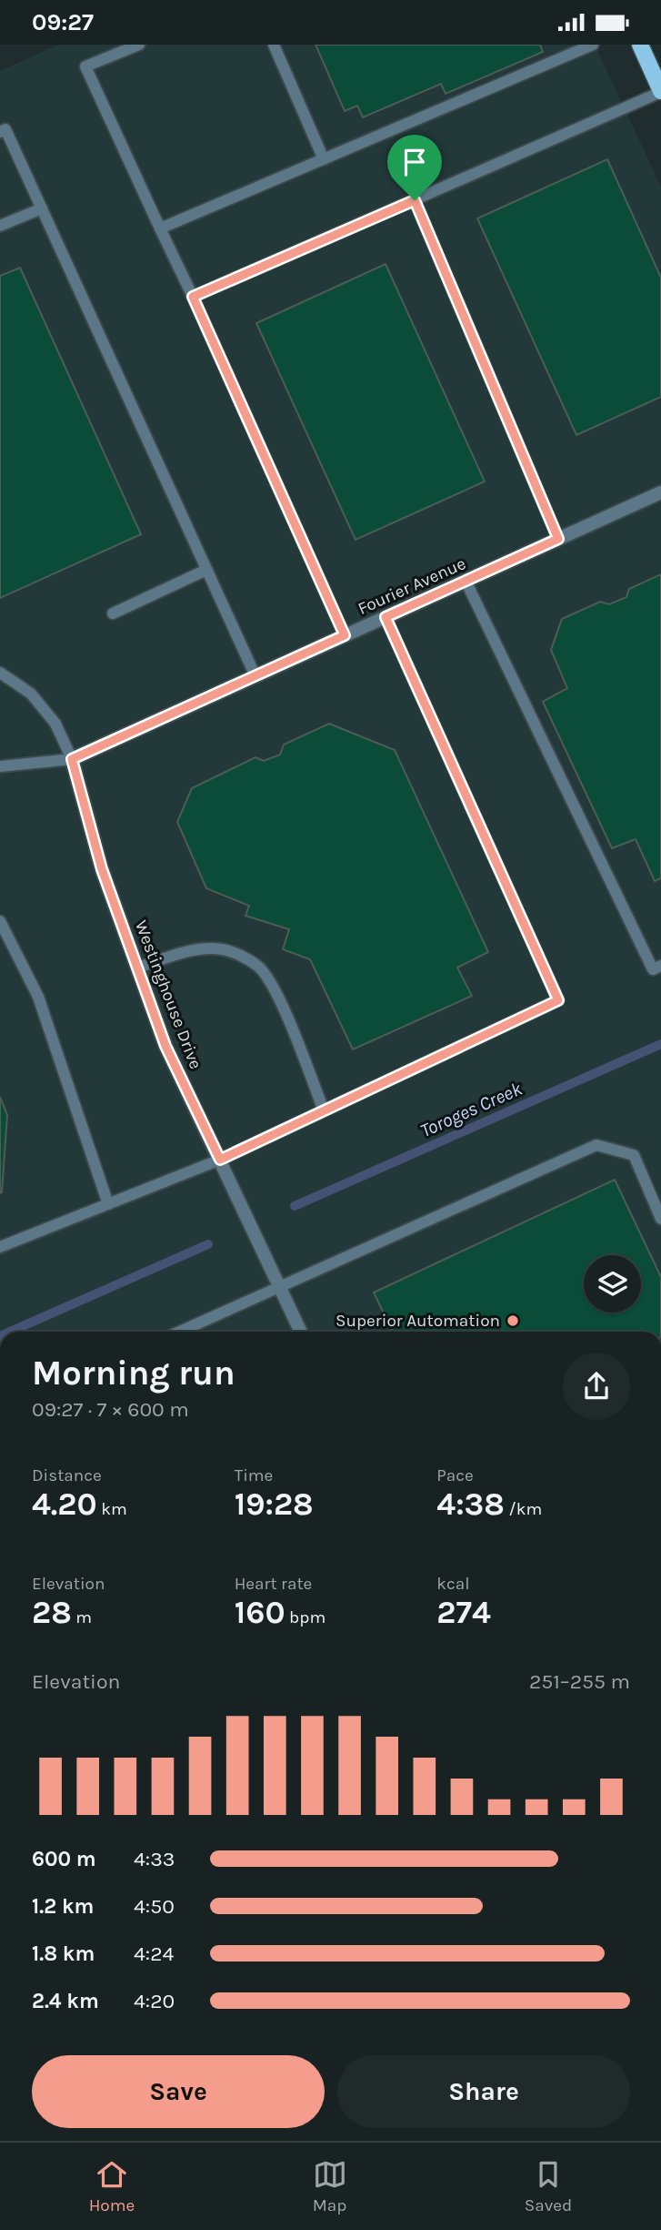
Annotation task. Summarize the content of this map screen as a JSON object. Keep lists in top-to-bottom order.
{
  "streets": {
    "street": ["Fourier Avenue", "Westinghouse Drive"]
  },
  "crossings": [
    ["Fourier Avenue", "Westinghouse Drive"]
  ],
  "water": ["Toroges Creek"],
  "places": ["Superior Automation"],
  "page": {
    "status": "09:27",
    "heading": ["Morning run", "09:27 · 7 × 600 m"],
    "stats": [
      ["Distance", "4.20 km"],
      ["Time", "19:28"],
      ["Pace", "4:38 /km"],
      ["Elevation", "28 m"],
      ["Heart rate", "160 bpm"],
      ["kcal", "274"]
    ],
    "chart": ["Elevation", "251–255 m"],
    "list": [
      {
        "name": "600 m",
        "note": "4:33"
      },
      {
        "name": "1.2 km",
        "note": "4:50"
      },
      {
        "name": "1.8 km",
        "note": "4:24"
      },
      {
        "name": "2.4 km",
        "note": "4:20"
      }
    ],
    "buttons": ["Save", "Share"],
    "tabs": ["Home", "Map", "Saved"]
  }
}
